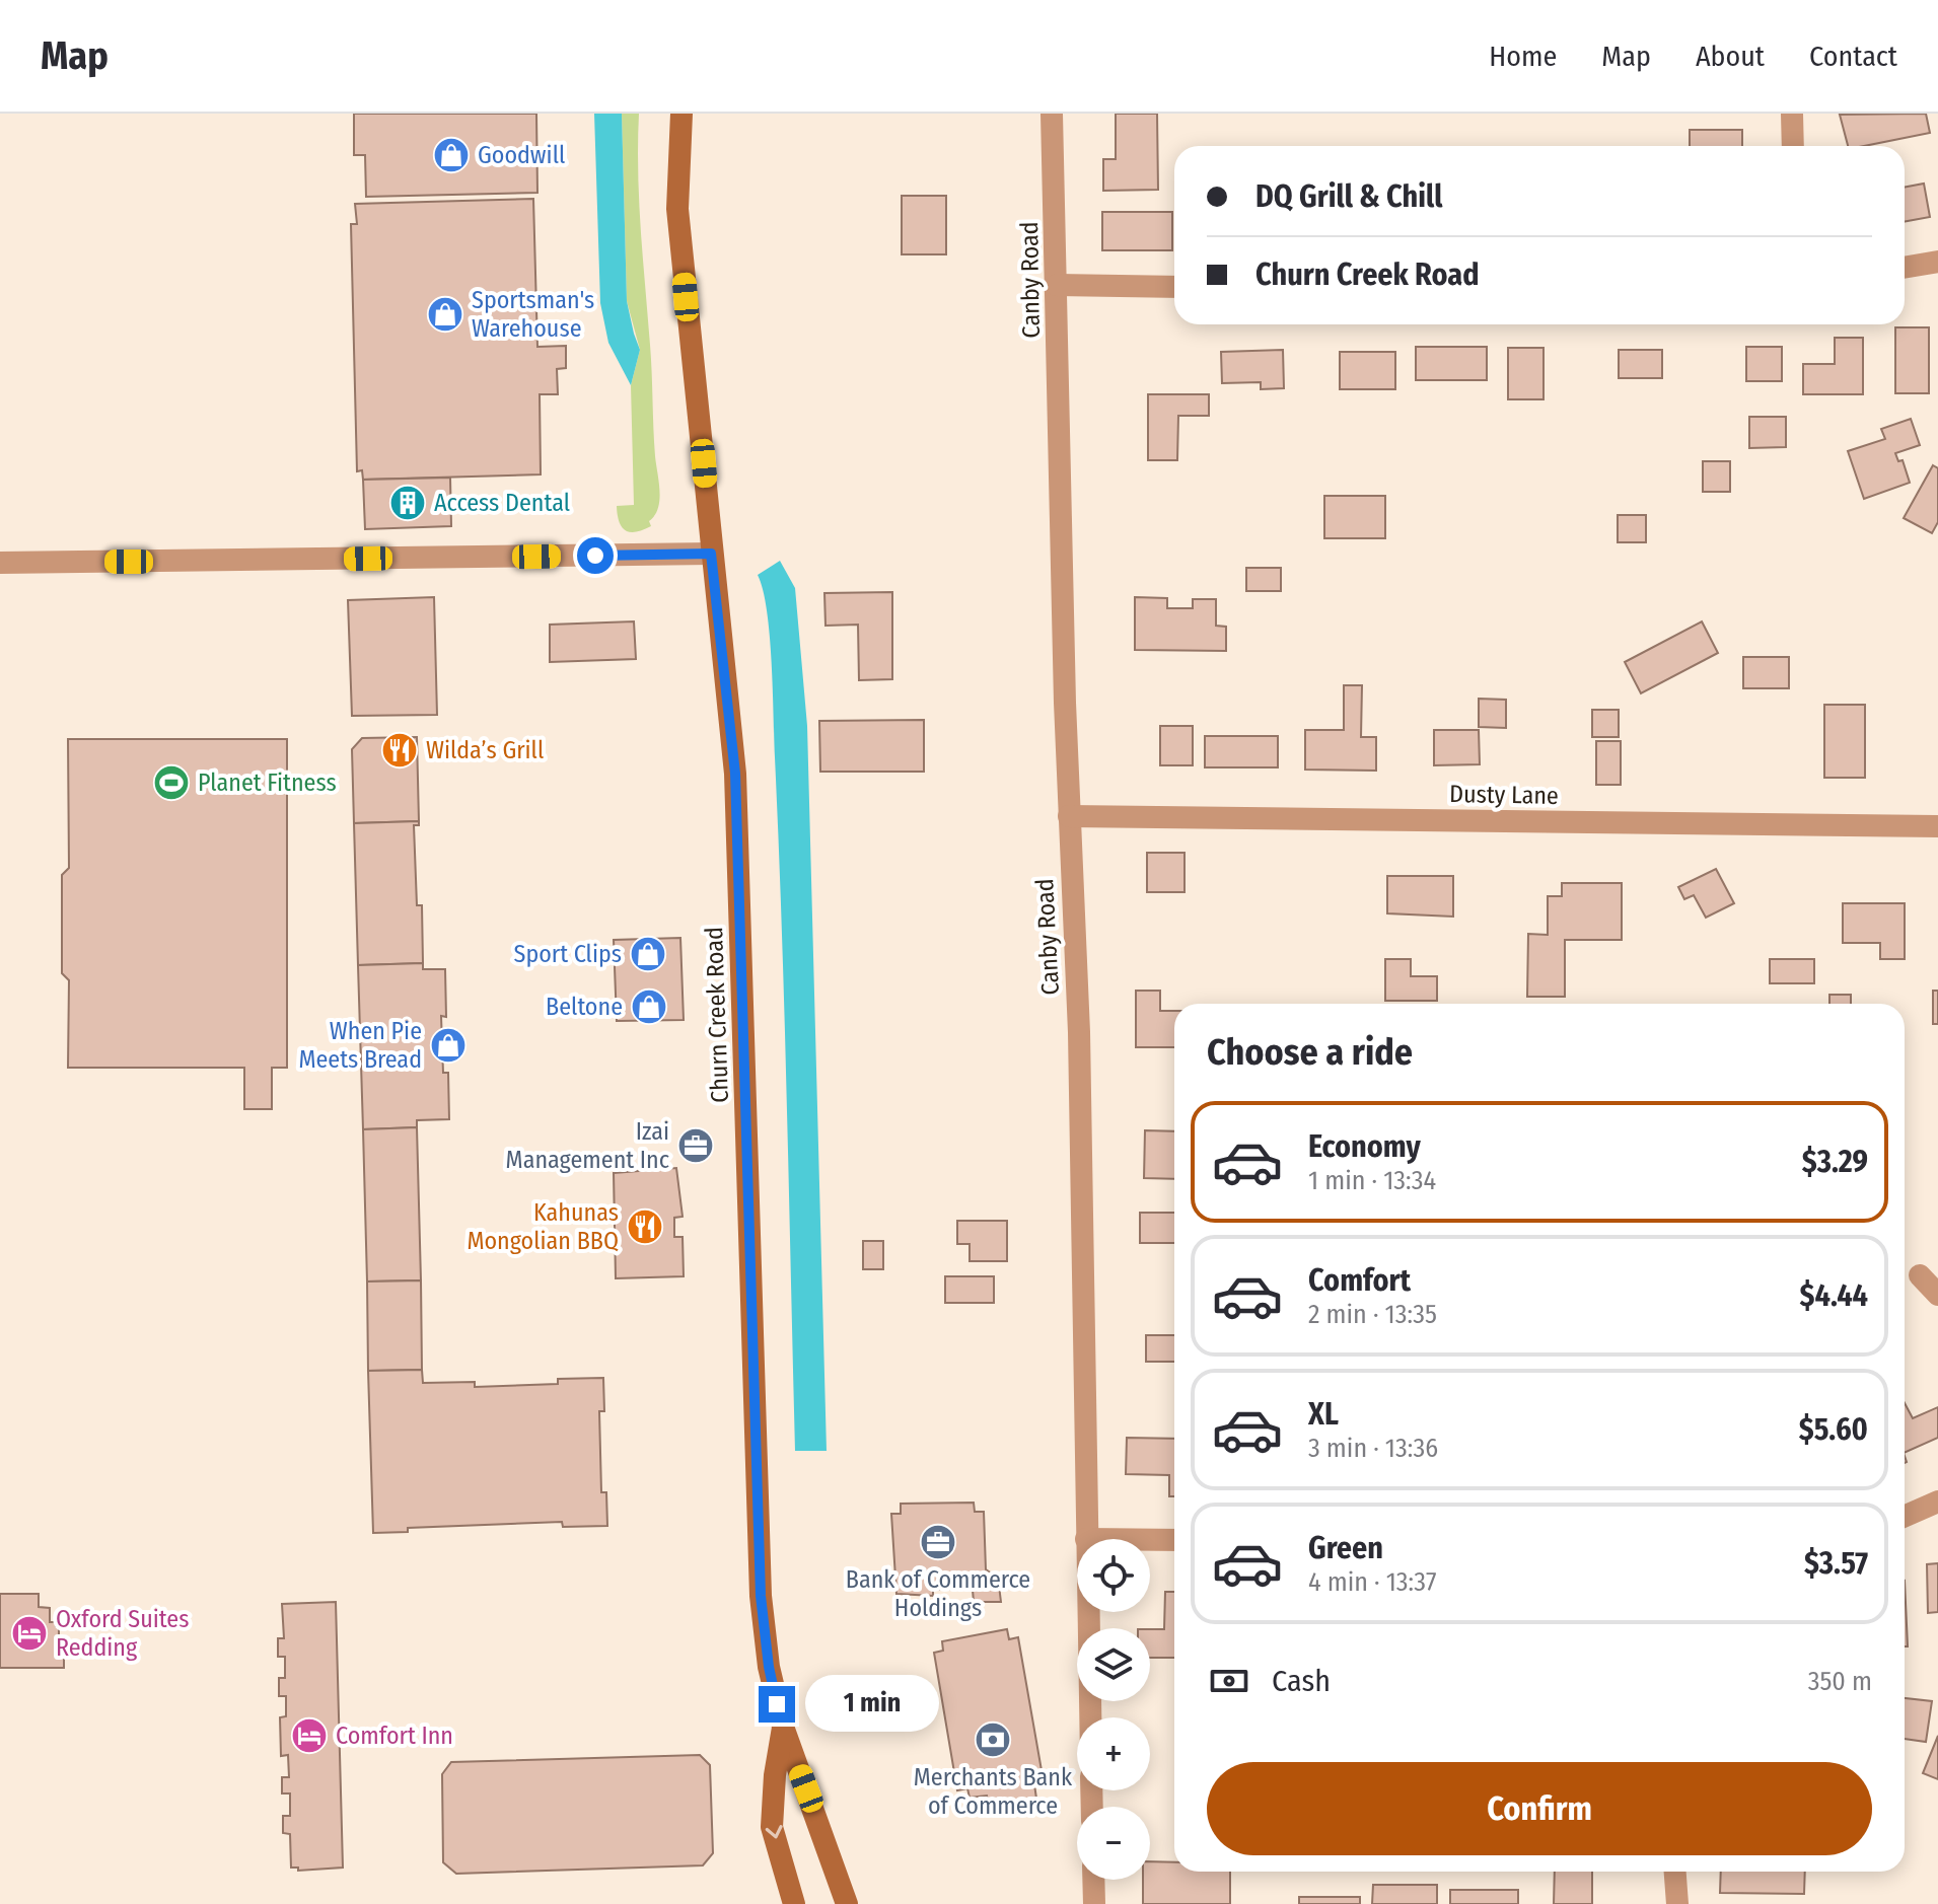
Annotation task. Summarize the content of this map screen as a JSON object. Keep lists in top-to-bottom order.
{
  "streets": {
    "main road": ["Churn Creek Road"],
    "street": ["Canby Road", "Dusty Lane"]
  },
  "crossings": [
    ["Canby Road", "Dusty Lane"]
  ],
  "places": {
    "shop": [
      "Goodwill",
      "Sportsman's Warehouse",
      "Sport Clips",
      "Beltone",
      "When Pie Meets Bread"
    ],
    "building": ["Access Dental"],
    "restaurant": ["Wilda’s Grill", "Kahunas Mongolian BBQ"],
    "sports": ["Planet Fitness"],
    "office": ["Izai Management Inc", "Bank of Commerce Holdings"],
    "hotel": ["Oxford Suites Redding", "Comfort Inn"],
    "bank": ["Merchants Bank of Commerce"]
  },
  "page": {
    "header": "Map",
    "nav": [
      "Home",
      "Map",
      "About",
      "Contact"
    ],
    "banner": ["DQ Grill & Chill", "Churn Creek Road"],
    "heading": "Choose a ride",
    "list": [
      {
        "name": "Economy",
        "note": "1 min · 13:34",
        "value": "$3.29"
      },
      {
        "name": "Comfort",
        "note": "2 min · 13:35",
        "value": "$4.44"
      },
      {
        "name": "XL",
        "note": "3 min · 13:36",
        "value": "$5.60"
      },
      {
        "name": "Green",
        "note": "4 min · 13:37",
        "value": "$3.57"
      }
    ],
    "map_buttons": ["+", "−"],
    "pay": ["Cash", "350 m"],
    "bubble": "1 min",
    "buttons": "Confirm"
  }
}
